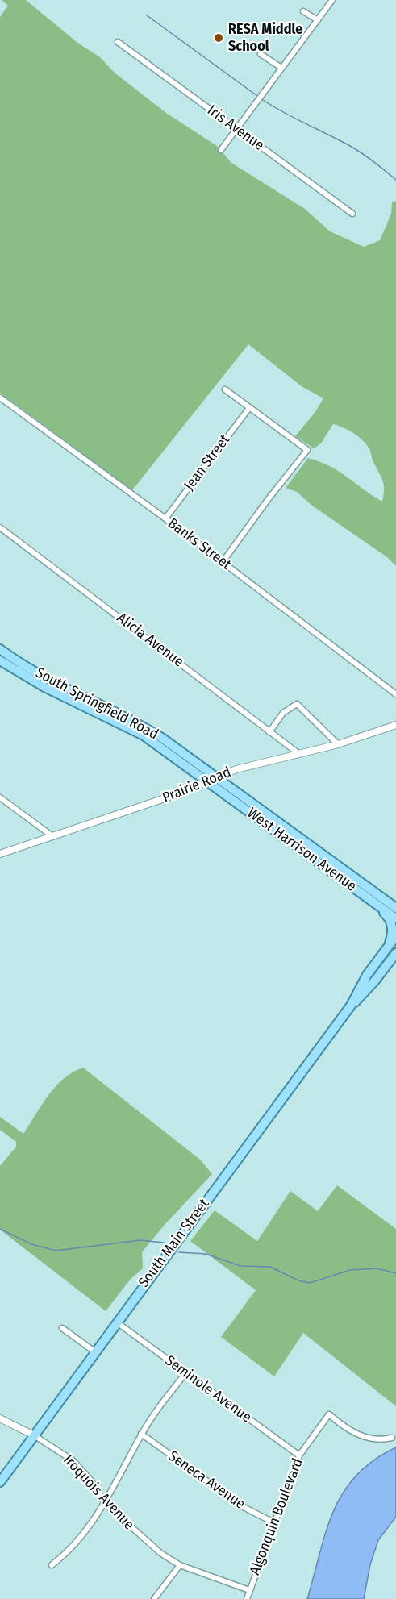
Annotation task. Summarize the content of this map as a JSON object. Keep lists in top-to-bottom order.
{
  "streets": {
    "main road": ["South Springfield Road", "West Harrison Avenue", "South Main Street"],
    "street": [
      "Iris Avenue",
      "Jean Street",
      "Banks Street",
      "Alicia Avenue",
      "Prairie Road",
      "Seminole Avenue",
      "Seneca Avenue",
      "Iroquois Avenue",
      "Algonquin Boulevard"
    ]
  },
  "crossings": [
    ["Jean Street", "Banks Street"],
    ["Alicia Avenue", "Prairie Road"],
    ["South Springfield Road", "Prairie Road"],
    ["South Springfield Road", "West Harrison Avenue"],
    ["Prairie Road", "West Harrison Avenue"],
    ["South Main Street", "Seminole Avenue"],
    ["South Main Street", "Iroquois Avenue"],
    ["Seminole Avenue", "Algonquin Boulevard"],
    ["Seneca Avenue", "Algonquin Boulevard"],
    ["Iroquois Avenue", "Algonquin Boulevard"]
  ],
  "places": ["RESA Middle School"]
}
